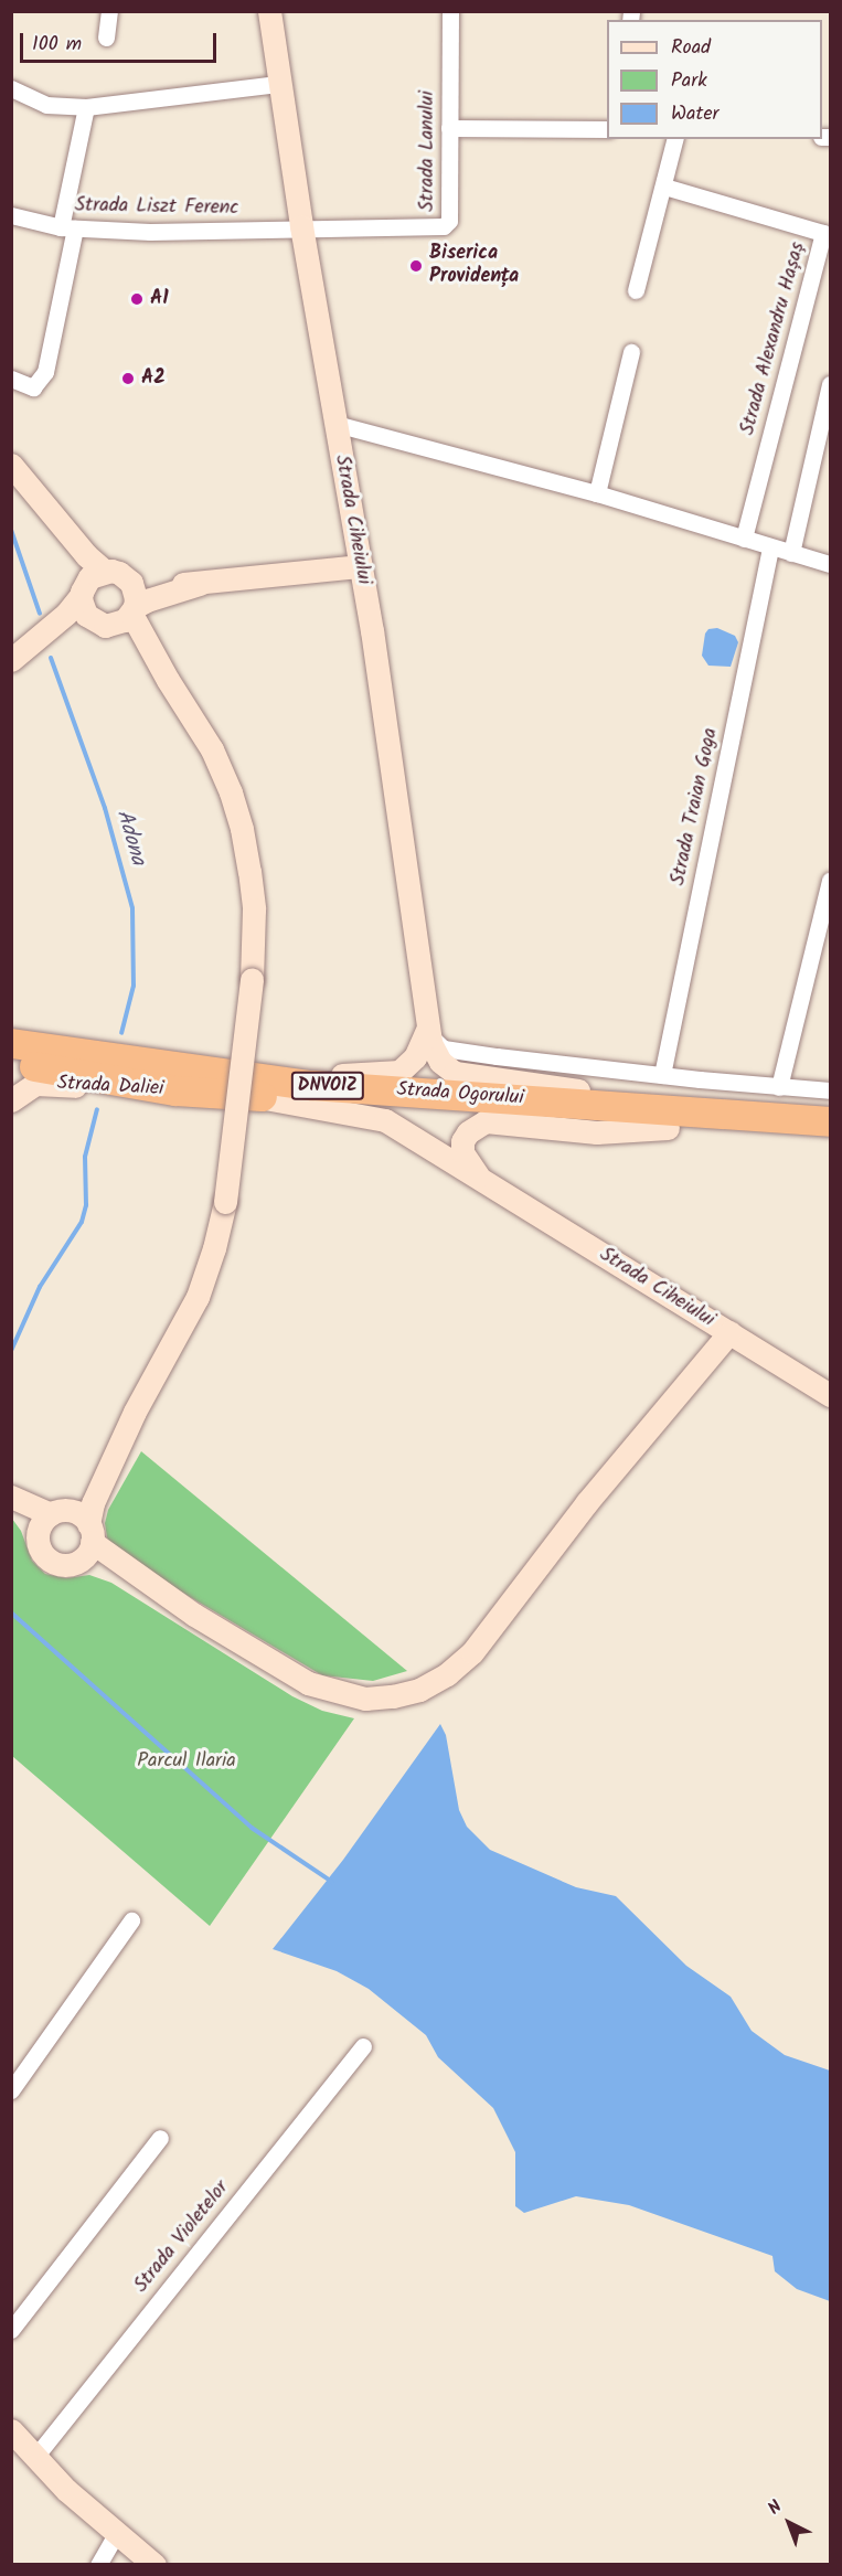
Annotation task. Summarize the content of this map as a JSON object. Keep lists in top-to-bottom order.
{
  "streets": {
    "highway": ["DNVO1Z", "Strada Ogorului"],
    "street": [
      "Strada Lanului",
      "Strada Liszt Ferenc",
      "Strada Alexandru Hașaș",
      "Strada Ciheiului",
      "Strada Traian Goga",
      "Strada Daliei",
      "Strada Violetelor"
    ]
  },
  "crossings": [
    ["Strada Lanului", "Strada Liszt Ferenc"],
    ["Strada Lanului", "Strada Ciheiului"],
    ["Strada Liszt Ferenc", "Strada Ciheiului"],
    ["Strada Ciheiului", "Strada Ogorului"],
    ["Strada Daliei", "Strada Ogorului"]
  ],
  "water": ["Adona"],
  "parks": ["Parcul Ilaria"],
  "places": ["Biserica Providența", "A1", "A2"],
  "legend": ["Road", "Park", "Water"],
  "scale_bar": "100 m",
  "north": "top left"
}
